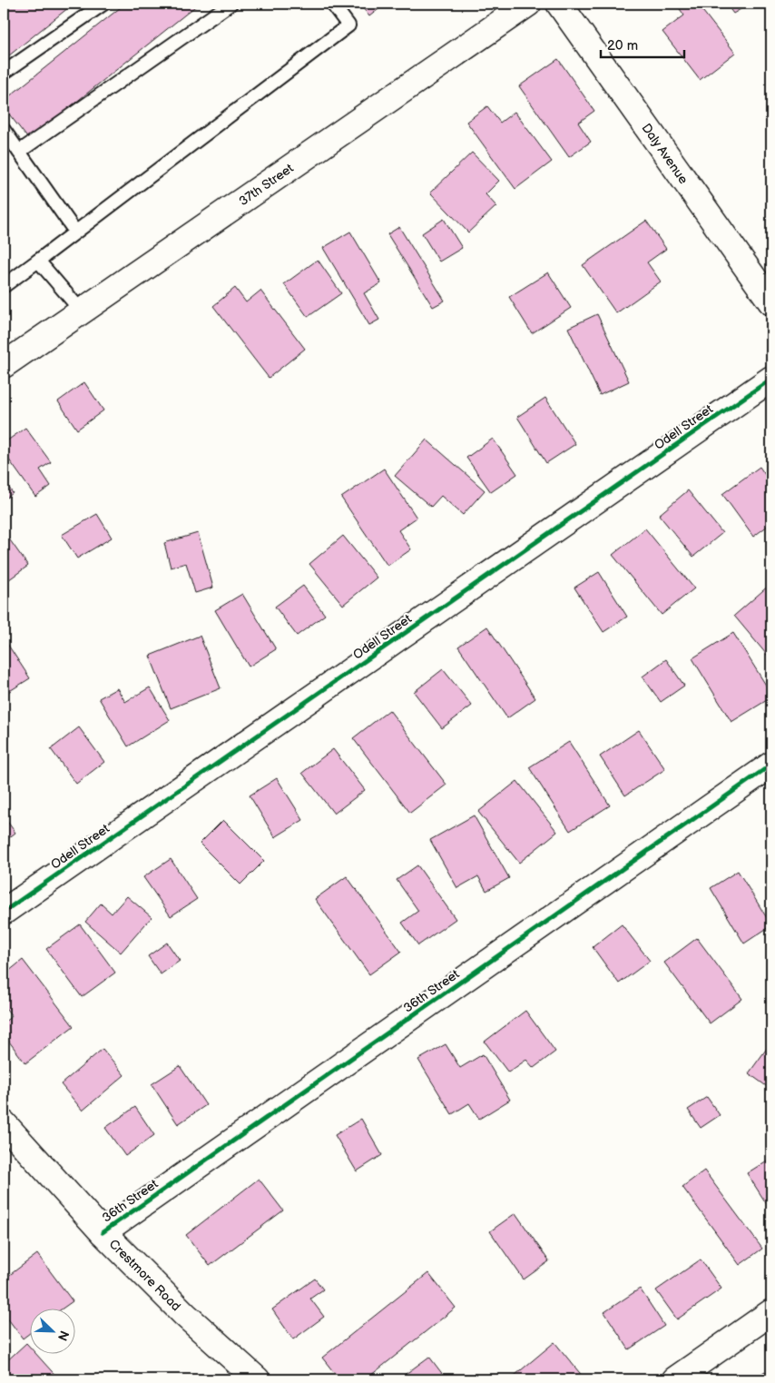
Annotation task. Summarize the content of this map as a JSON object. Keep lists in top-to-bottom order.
{
  "streets": {
    "street": [
      "Daly Avenue",
      "37th Street",
      "Odell Street",
      "36th Street",
      "Crestmore Road"
    ]
  },
  "crossings": [
    ["36th Street", "Crestmore Road"]
  ],
  "scale_bar": "20 m",
  "north": "bottom right"
}
